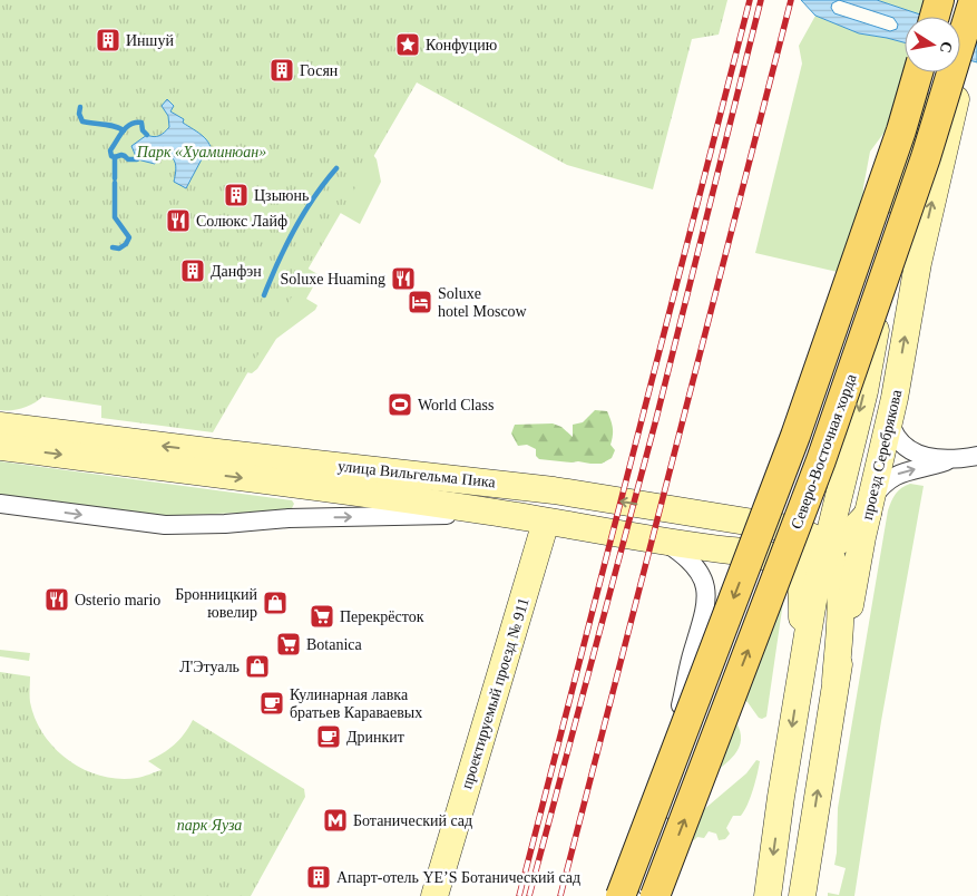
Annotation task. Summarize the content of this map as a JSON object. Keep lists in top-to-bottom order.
{
  "streets": {
    "main road": [
      "Северо-Восточная хорда",
      "проезд Серебрякова",
      "улица Вильгельма Пика",
      "проектируемый проезд № 911"
    ]
  },
  "crossings": [
    ["проезд Серебрякова", "улица Вильгельма Пика"],
    ["улица Вильгельма Пика", "проектируемый проезд № 911"]
  ],
  "parks": ["Парк «Хуаминюан»", "парк Яуза"],
  "places": {
    "building": [
      "Иншуй",
      "Госян",
      "Цзыюнь",
      "Данфэн",
      "Апарт-отель YE’S Ботанический сад"
    ],
    "place": ["Конфуцию"],
    "restaurant": ["Солюкс Лайф", "Soluxe Huaming", "Osterio mario"],
    "hotel": ["Soluxe hotel Moscow"],
    "sports": ["World Class"],
    "shop": ["Бронницкий ювелир", "Л'Этуаль"],
    "supermarket": ["Перекрёсток", "Botanica"],
    "cafe": ["Кулинарная лавка братьев Караваевых", "Дринкит"],
    "metro station": ["Ботанический сад"]
  },
  "north": "right"
}
